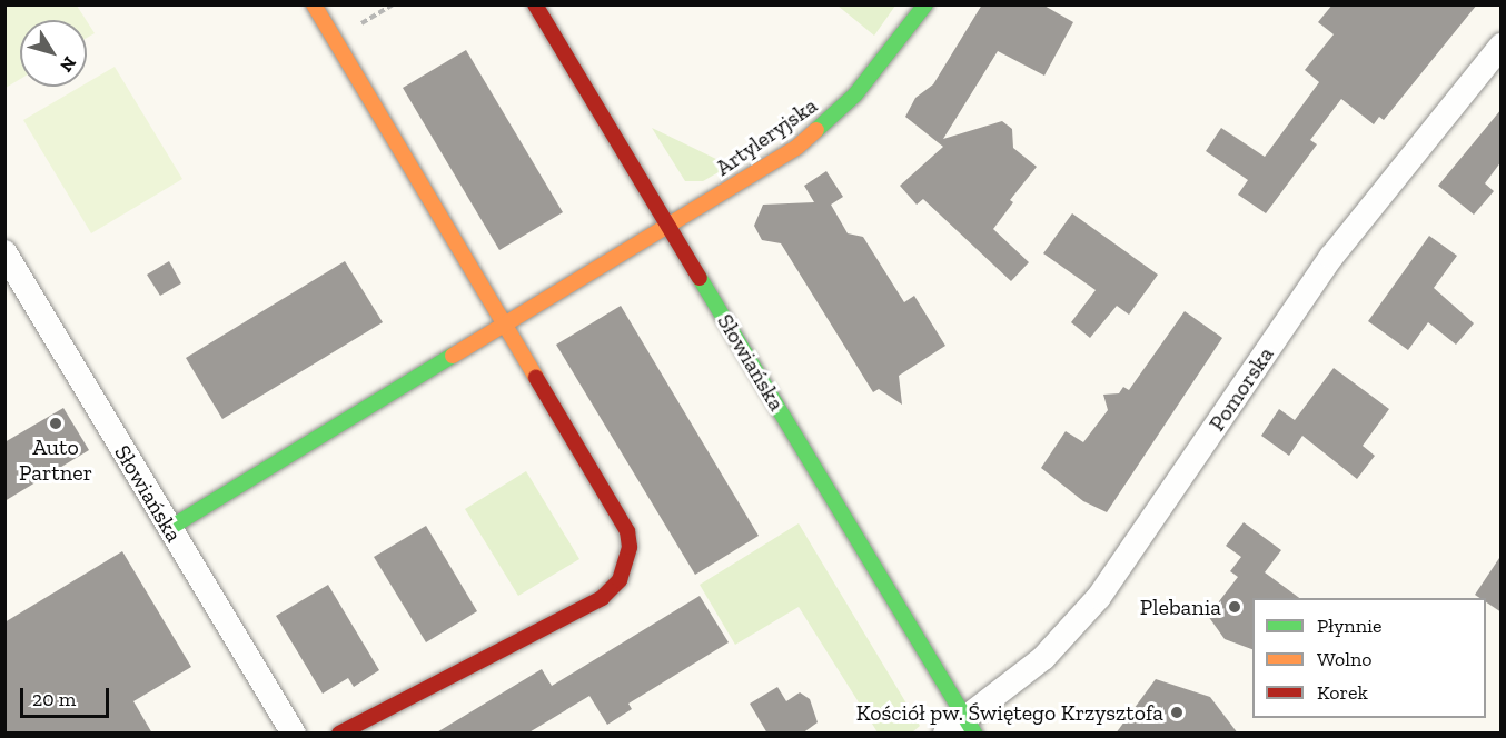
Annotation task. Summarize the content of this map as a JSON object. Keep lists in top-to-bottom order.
{
  "streets": {
    "street": ["Artyleryjska", "Słowiańska", "Pomorska"]
  },
  "crossings": [
    ["Artyleryjska", "Słowiańska"],
    ["Słowiańska", "Pomorska"]
  ],
  "places": ["Auto Partner", "Plebania", "Kościół pw. Świętego Krzysztofa"],
  "legend": ["Płynnie", "Wolno", "Korek"],
  "scale_bar": "20 m",
  "north": "bottom right"
}
